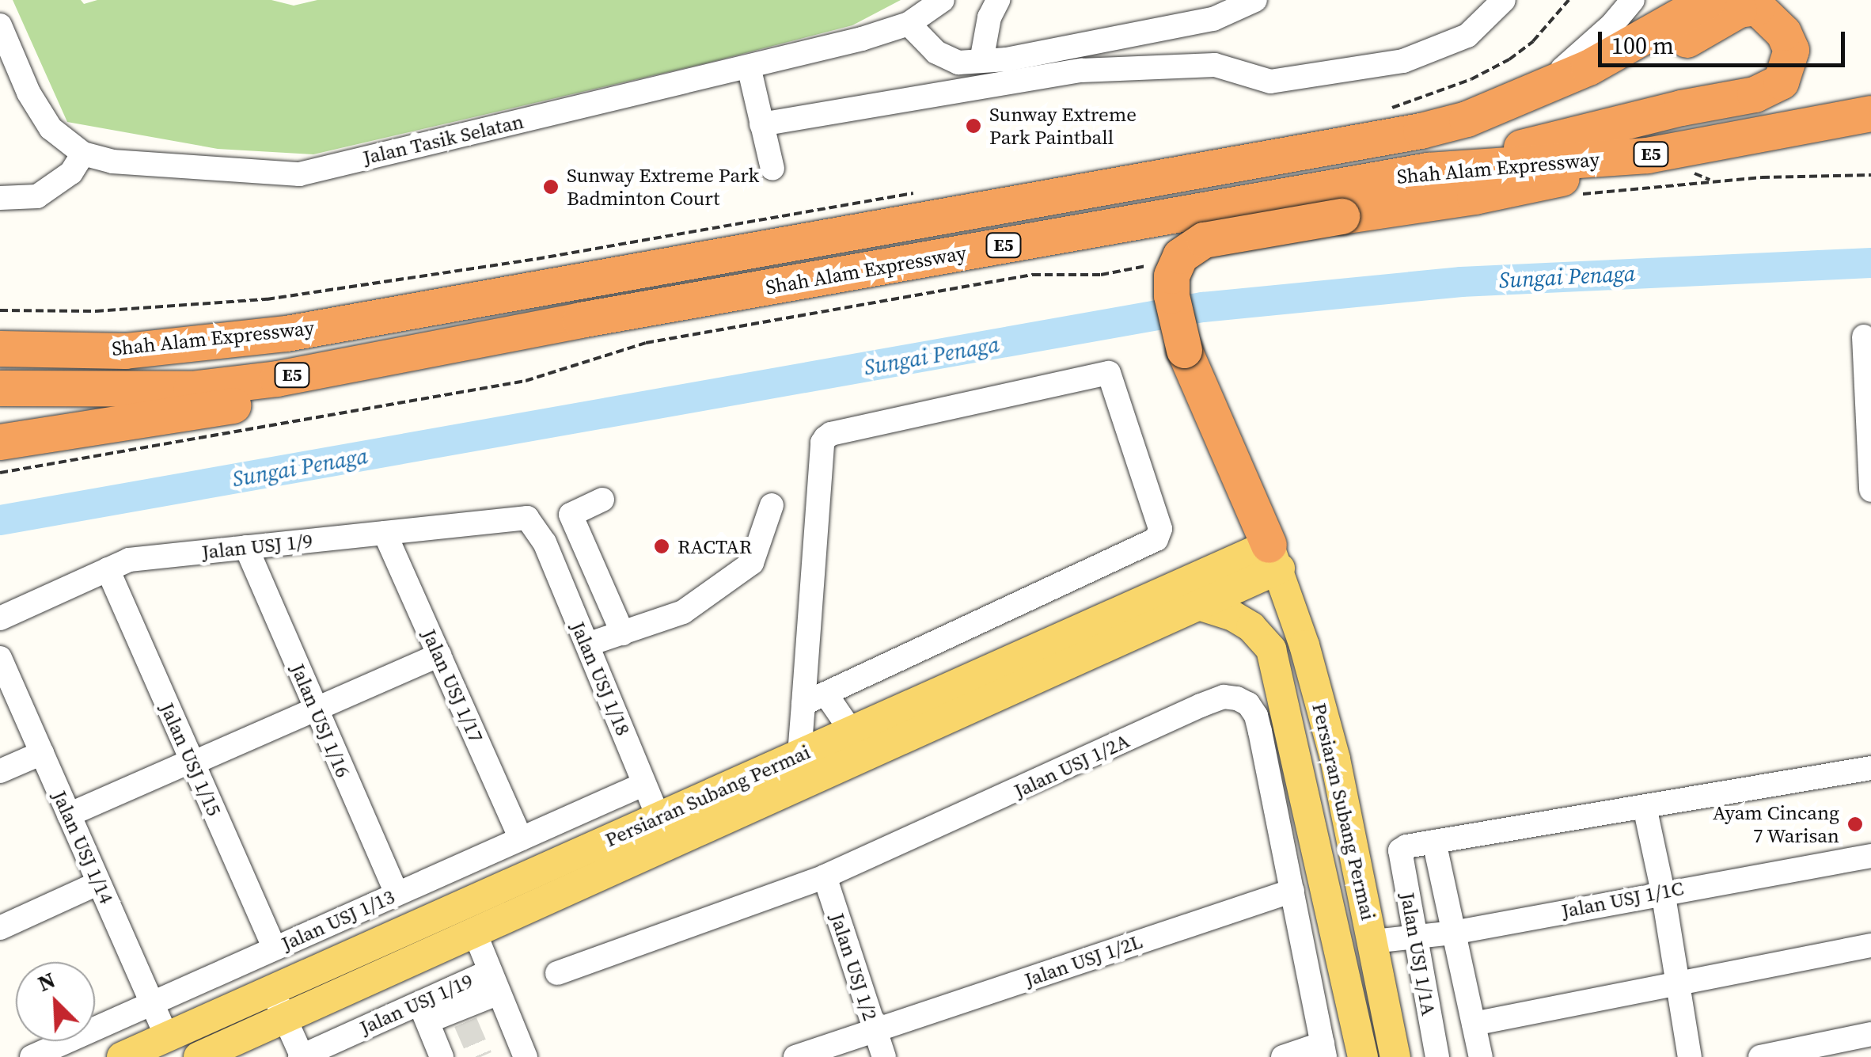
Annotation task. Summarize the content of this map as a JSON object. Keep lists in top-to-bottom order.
{
  "streets": {
    "highway": ["E5", "Shah Alam Expressway"],
    "main road": ["Persiaran Subang Permai"],
    "street": [
      "Jalan Tasik Selatan",
      "Jalan USJ 1/9",
      "Jalan USJ 1/18",
      "Jalan USJ 1/17",
      "Jalan USJ 1/16",
      "Jalan USJ 1/15",
      "Jalan USJ 1/2A",
      "Jalan USJ 1/14",
      "Jalan USJ 1/1C",
      "Jalan USJ 1/13",
      "Jalan USJ 1/1A",
      "Jalan USJ 1/2L",
      "Jalan USJ 1/2",
      "Jalan USJ 1/19"
    ]
  },
  "crossings": [
    ["Jalan USJ 1/9", "Jalan USJ 1/18"],
    ["Jalan USJ 1/9", "Jalan USJ 1/17"],
    ["Jalan USJ 1/9", "Jalan USJ 1/16"],
    ["Jalan USJ 1/9", "Jalan USJ 1/15"],
    ["Jalan USJ 1/18", "Persiaran Subang Permai"],
    ["Jalan USJ 1/18", "Jalan USJ 1/13"],
    ["Jalan USJ 1/17", "Jalan USJ 1/13"],
    ["Jalan USJ 1/16", "Jalan USJ 1/13"],
    ["Jalan USJ 1/15", "Jalan USJ 1/13"],
    ["Jalan USJ 1/2A", "Jalan USJ 1/2L"],
    ["Jalan USJ 1/2A", "Jalan USJ 1/2"],
    ["Persiaran Subang Permai", "Jalan USJ 1/14"],
    ["Persiaran Subang Permai", "Jalan USJ 1/1C"],
    ["Jalan USJ 1/14", "Jalan USJ 1/13"],
    ["Jalan USJ 1/1C", "Jalan USJ 1/1A"],
    ["Jalan USJ 1/2L", "Jalan USJ 1/2"]
  ],
  "water": ["Sungai Penaga"],
  "places": [
    "Sunway Extreme Park Paintball",
    "Sunway Extreme Park Badminton Court",
    "RACTAR",
    "Ayam Cincang 7 Warisan"
  ],
  "scale_bar": "100 m",
  "north": "top left"
}
